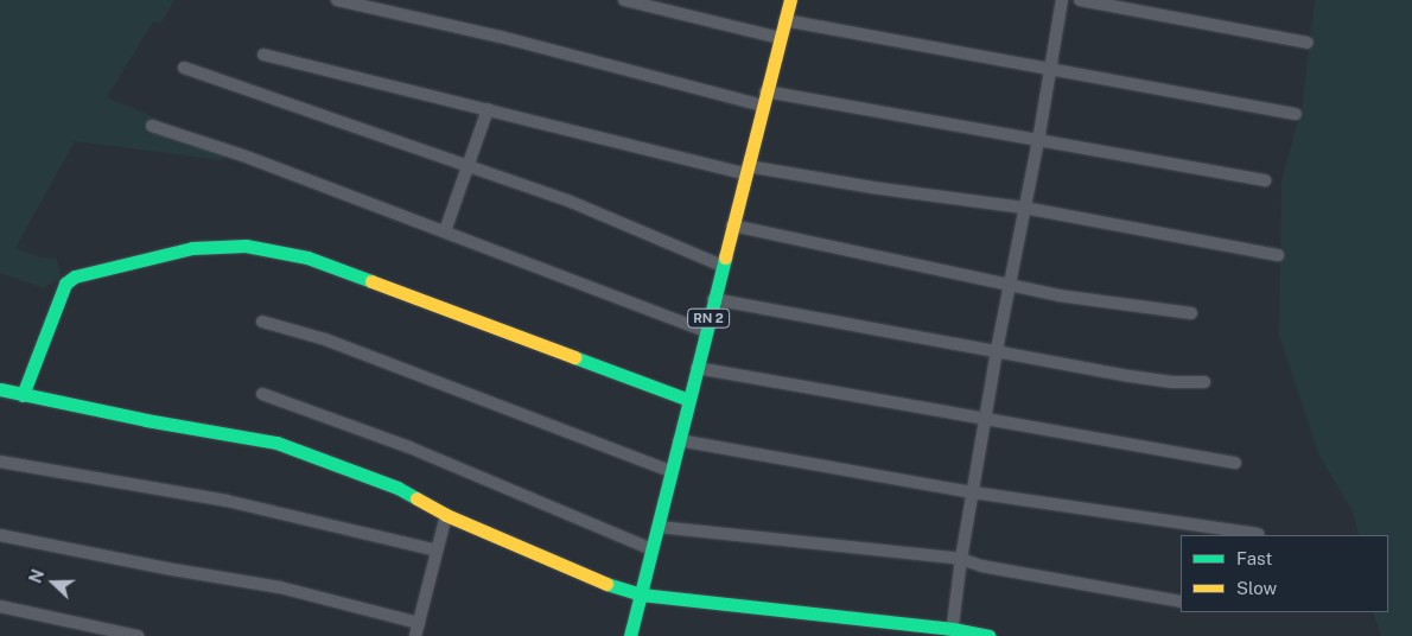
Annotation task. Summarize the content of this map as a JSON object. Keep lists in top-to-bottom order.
{
  "streets": {
    "main road": ["RN 2"]
  },
  "legend": ["Fast", "Slow"],
  "north": "left"
}
